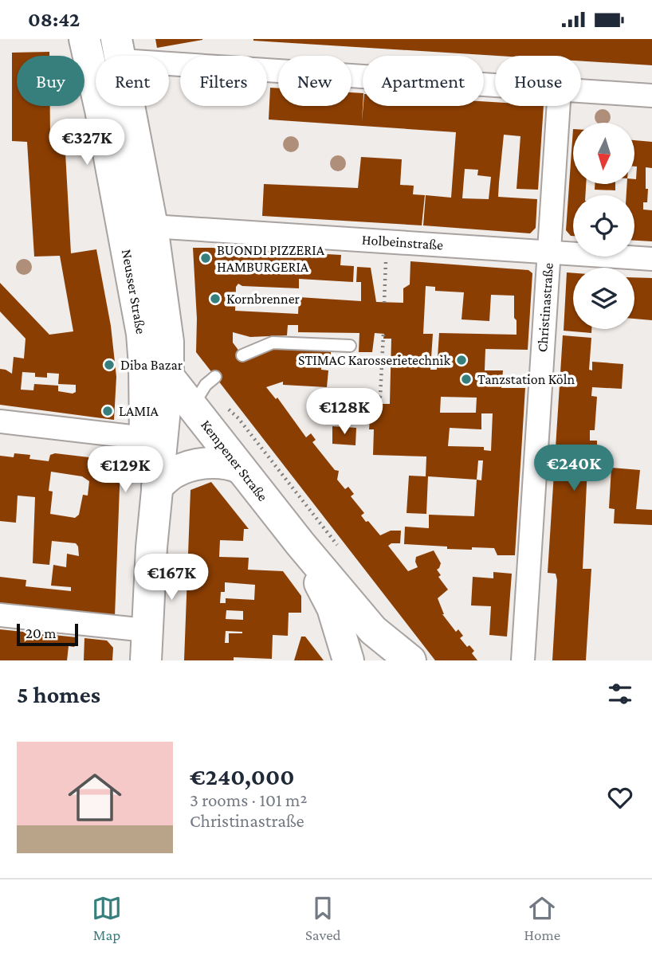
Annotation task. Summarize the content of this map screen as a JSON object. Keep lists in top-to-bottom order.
{
  "streets": {
    "main road": ["Neusser Straße", "Kempener Straße"],
    "street": ["Holbeinstraße", "Christinastraße"]
  },
  "crossings": [
    ["Holbeinstraße", "Neusser Straße"],
    ["Holbeinstraße", "Christinastraße"],
    ["Neusser Straße", "Kempener Straße"]
  ],
  "places": [
    "BUONDI PIZZERIA HAMBURGERIA",
    "Kornbrenner",
    "STIMAC Karosserietechnik",
    "Diba Bazar",
    "Tanzstation Köln",
    "LAMIA"
  ],
  "scale_bar": "20 m",
  "north": "bottom",
  "page": {
    "status": "08:42",
    "chip": [
      "Buy",
      "Rent",
      "Filters",
      "New",
      "Apartment",
      "House"
    ],
    "price": [
      "€327K",
      "€128K",
      "€240K",
      "€129K",
      "€167K"
    ],
    "scale": "20 m",
    "heading": "5 homes",
    "list": [
      {
        "name": "€240,000",
        "note": "3 rooms · 101 m² · Christinastraße"
      }
    ],
    "tabs": ["Map", "Saved", "Home"]
  }
}
